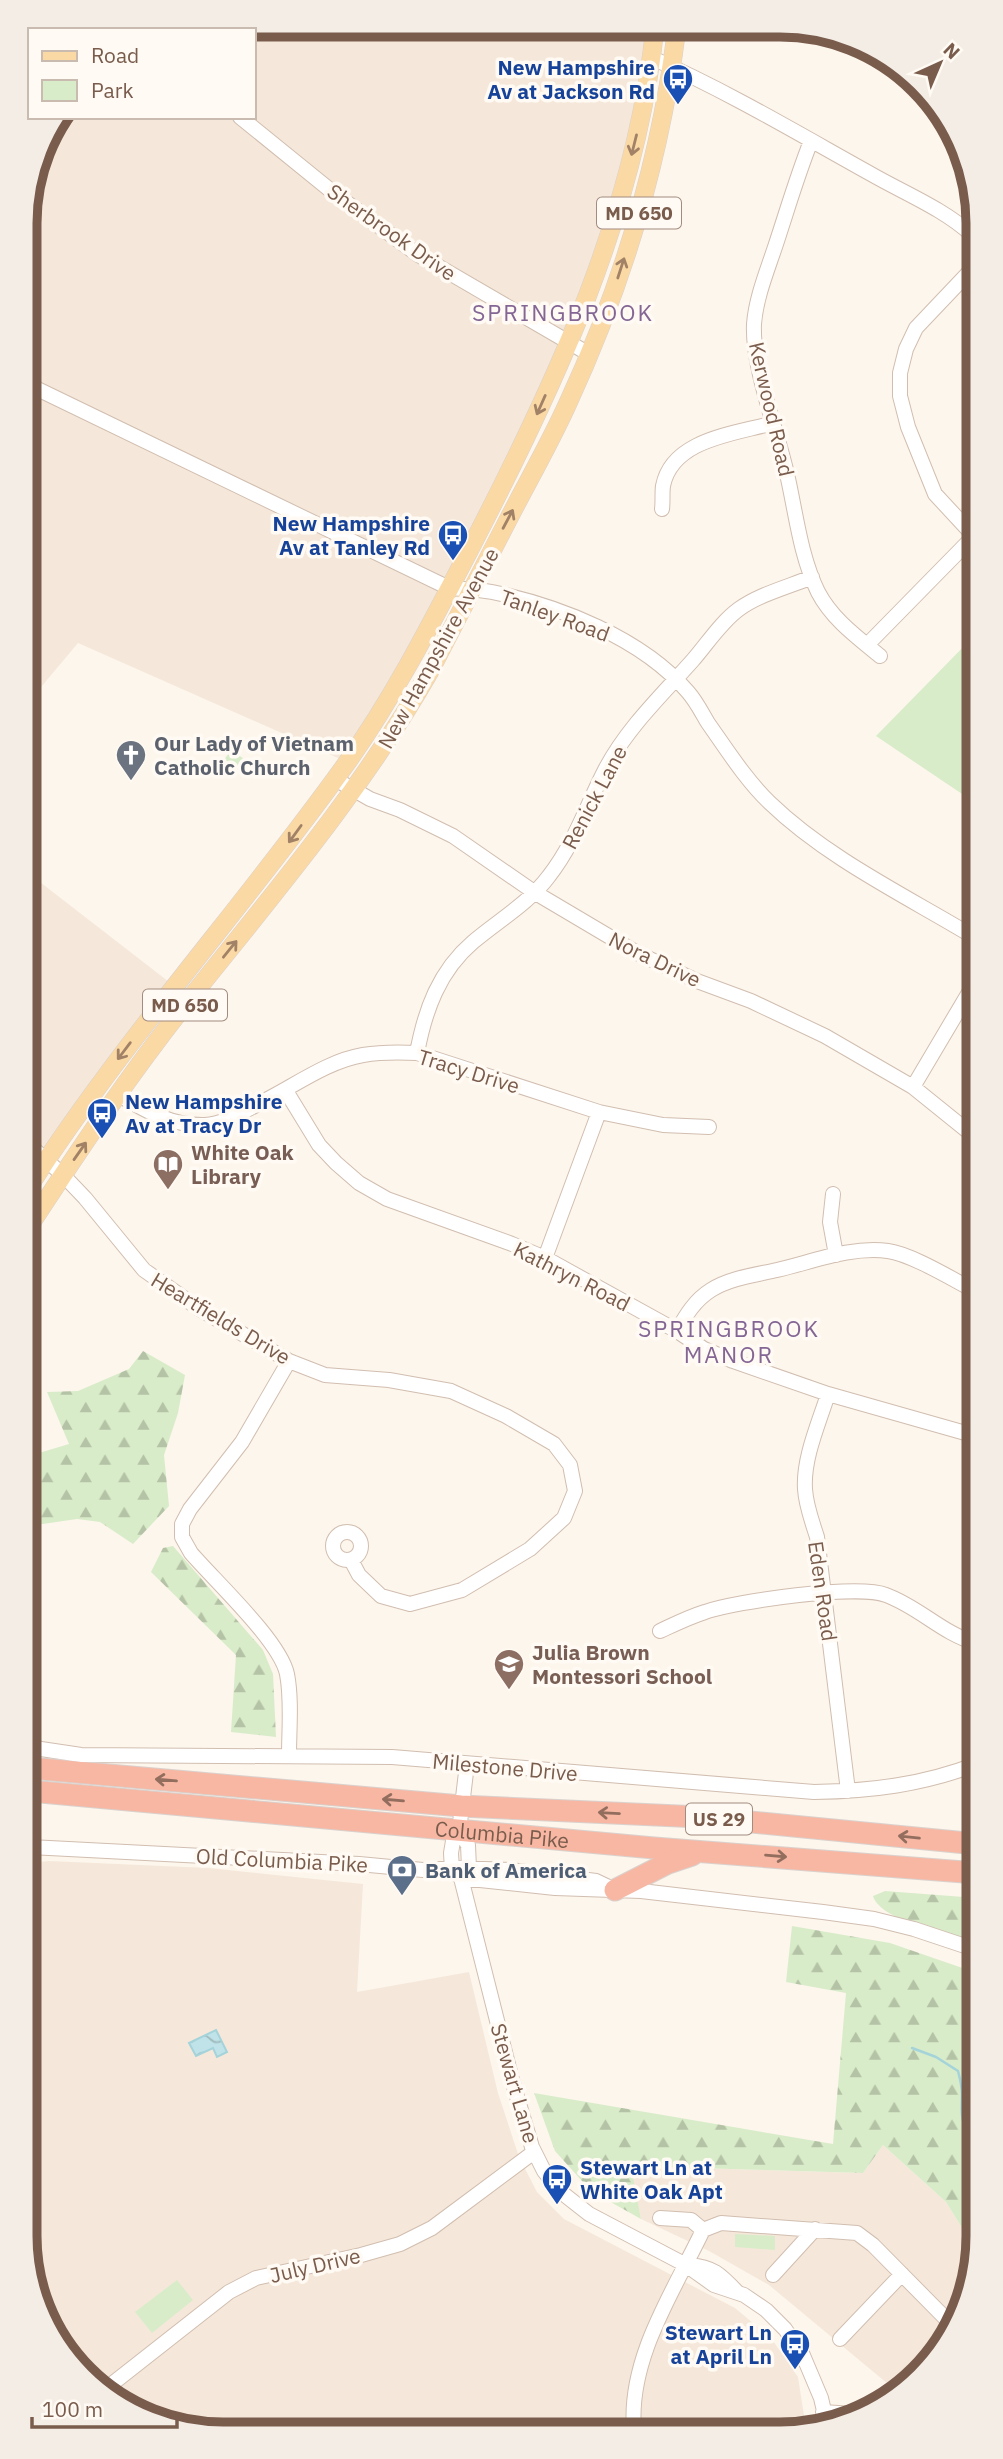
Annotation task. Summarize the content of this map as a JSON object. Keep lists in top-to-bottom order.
{
  "streets": {
    "highway": ["US 29", "Columbia Pike"],
    "main road": ["MD 650", "New Hampshire Avenue"],
    "street": [
      "Sherbrook Drive",
      "Kerwood Road",
      "Tanley Road",
      "Renick Lane",
      "Nora Drive",
      "Tracy Drive",
      "Kathryn Road",
      "Heartfields Drive",
      "Eden Road",
      "Milestone Drive",
      "Old Columbia Pike",
      "Stewart Lane",
      "July Drive"
    ]
  },
  "crossings": [
    ["Sherbrook Drive", "New Hampshire Avenue"],
    ["Kerwood Road", "Renick Lane"],
    ["Tanley Road", "New Hampshire Avenue"],
    ["Tanley Road", "Renick Lane"],
    ["New Hampshire Avenue", "Nora Drive"],
    ["New Hampshire Avenue", "Tracy Drive"],
    ["New Hampshire Avenue", "Heartfields Drive"],
    ["Renick Lane", "Nora Drive"],
    ["Renick Lane", "Tracy Drive"],
    ["Tracy Drive", "Kathryn Road"],
    ["Kathryn Road", "Eden Road"],
    ["Eden Road", "Milestone Drive"],
    ["Milestone Drive", "Stewart Lane"],
    ["Columbia Pike", "Stewart Lane"],
    ["Old Columbia Pike", "Stewart Lane"],
    ["Stewart Lane", "July Drive"]
  ],
  "districts": ["SPRINGBROOK", "SPRINGBROOK MANOR"],
  "places": {
    "bus stop": [
      "New Hampshire Av at Jackson Rd",
      "New Hampshire Av at Tanley Rd",
      "New Hampshire Av at Tracy Dr",
      "Stewart Ln at White Oak Apt",
      "Stewart Ln at April Ln"
    ],
    "church": ["Our Lady of Vietnam Catholic Church"],
    "library": ["White Oak Library"],
    "school or university": ["Julia Brown Montessori School"],
    "bank": ["Bank of America"]
  },
  "legend": ["Road", "Park"],
  "scale_bar": "100 m",
  "north": "top right"
}
